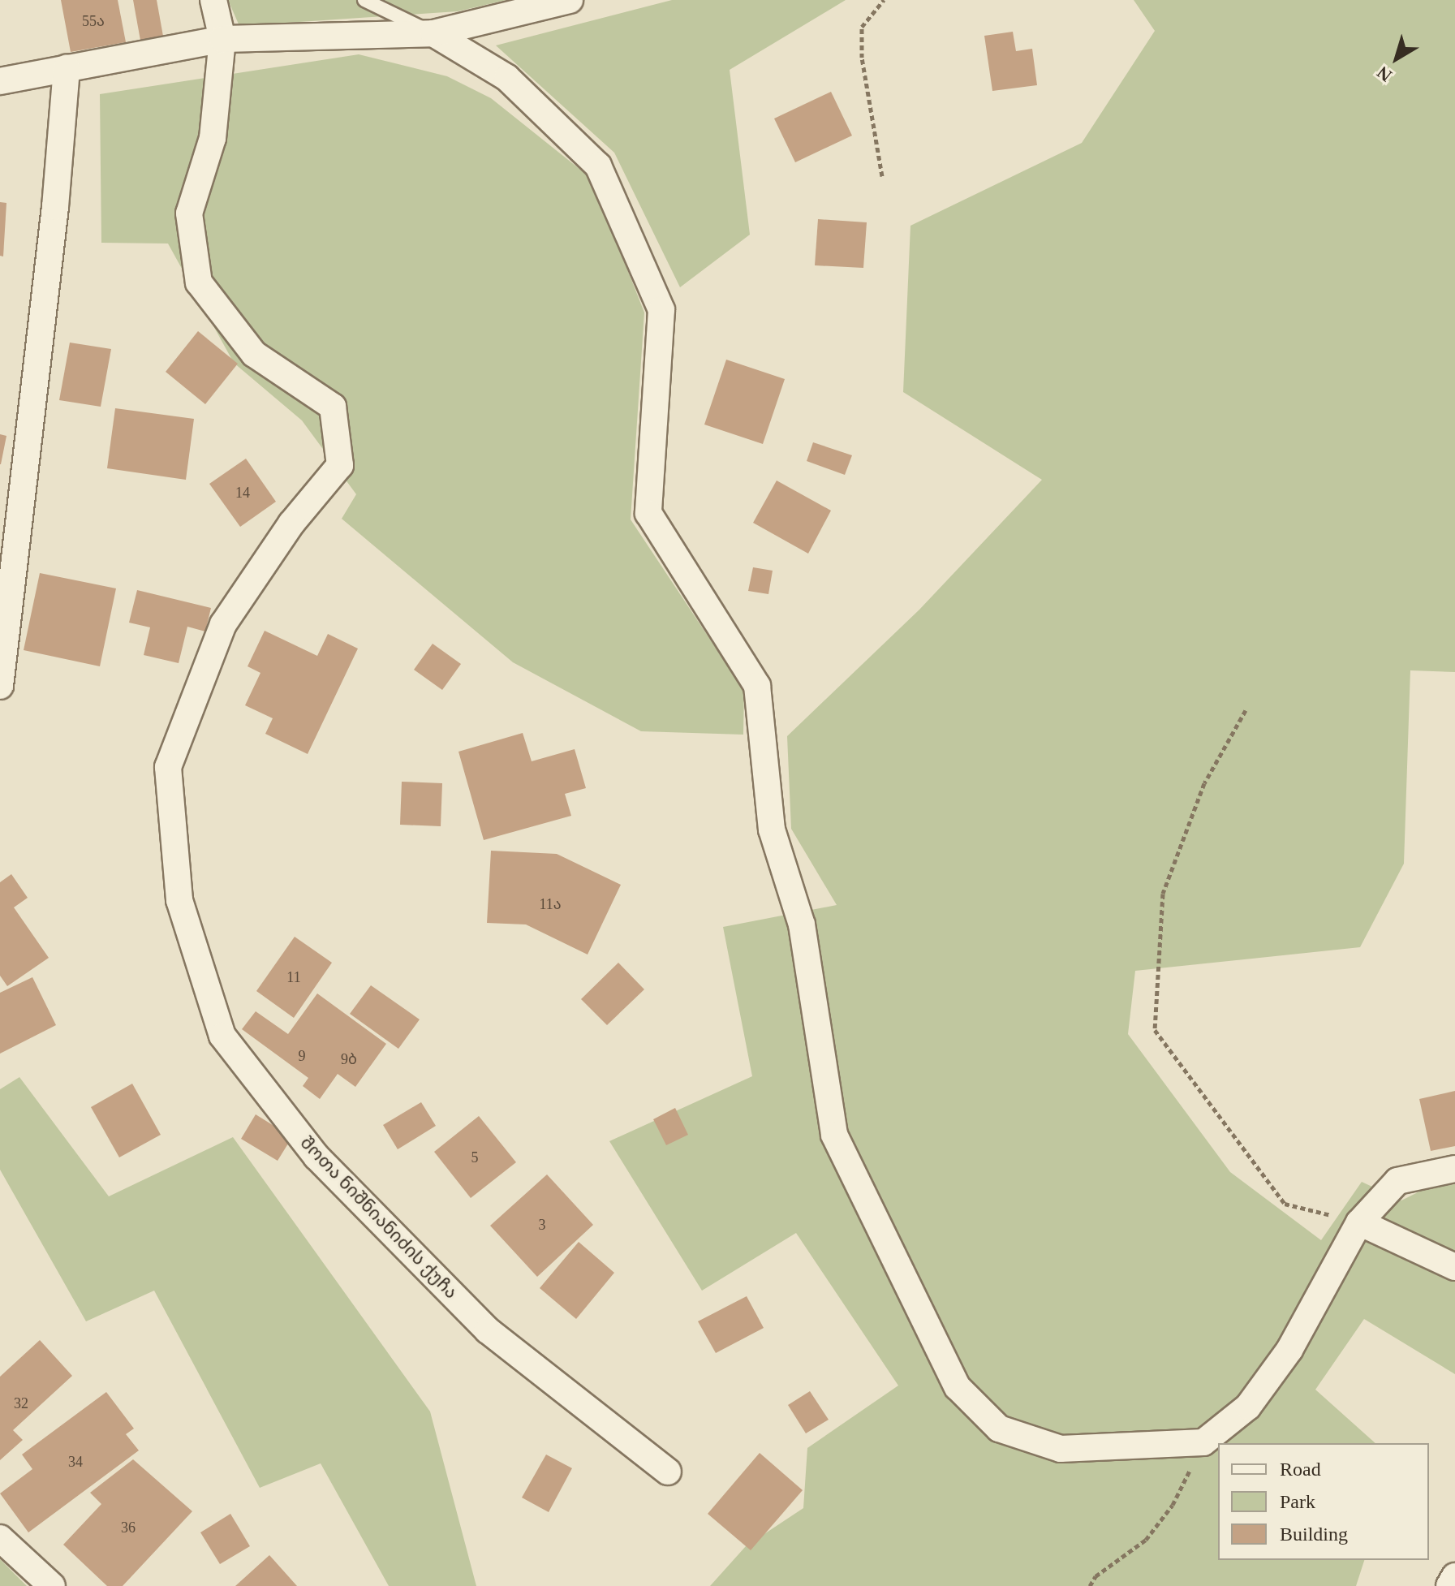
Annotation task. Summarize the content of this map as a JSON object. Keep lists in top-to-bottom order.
{
  "streets": {
    "street": ["შოთა ნიშნიანიძის ქუჩა"]
  },
  "house_numbers": [
    "55ა",
    "14",
    "11ა",
    "11",
    "9",
    "9ბ",
    "5",
    "3",
    "32",
    "34",
    "36"
  ],
  "legend": ["Road", "Park", "Building"],
  "north": "bottom left"
}
